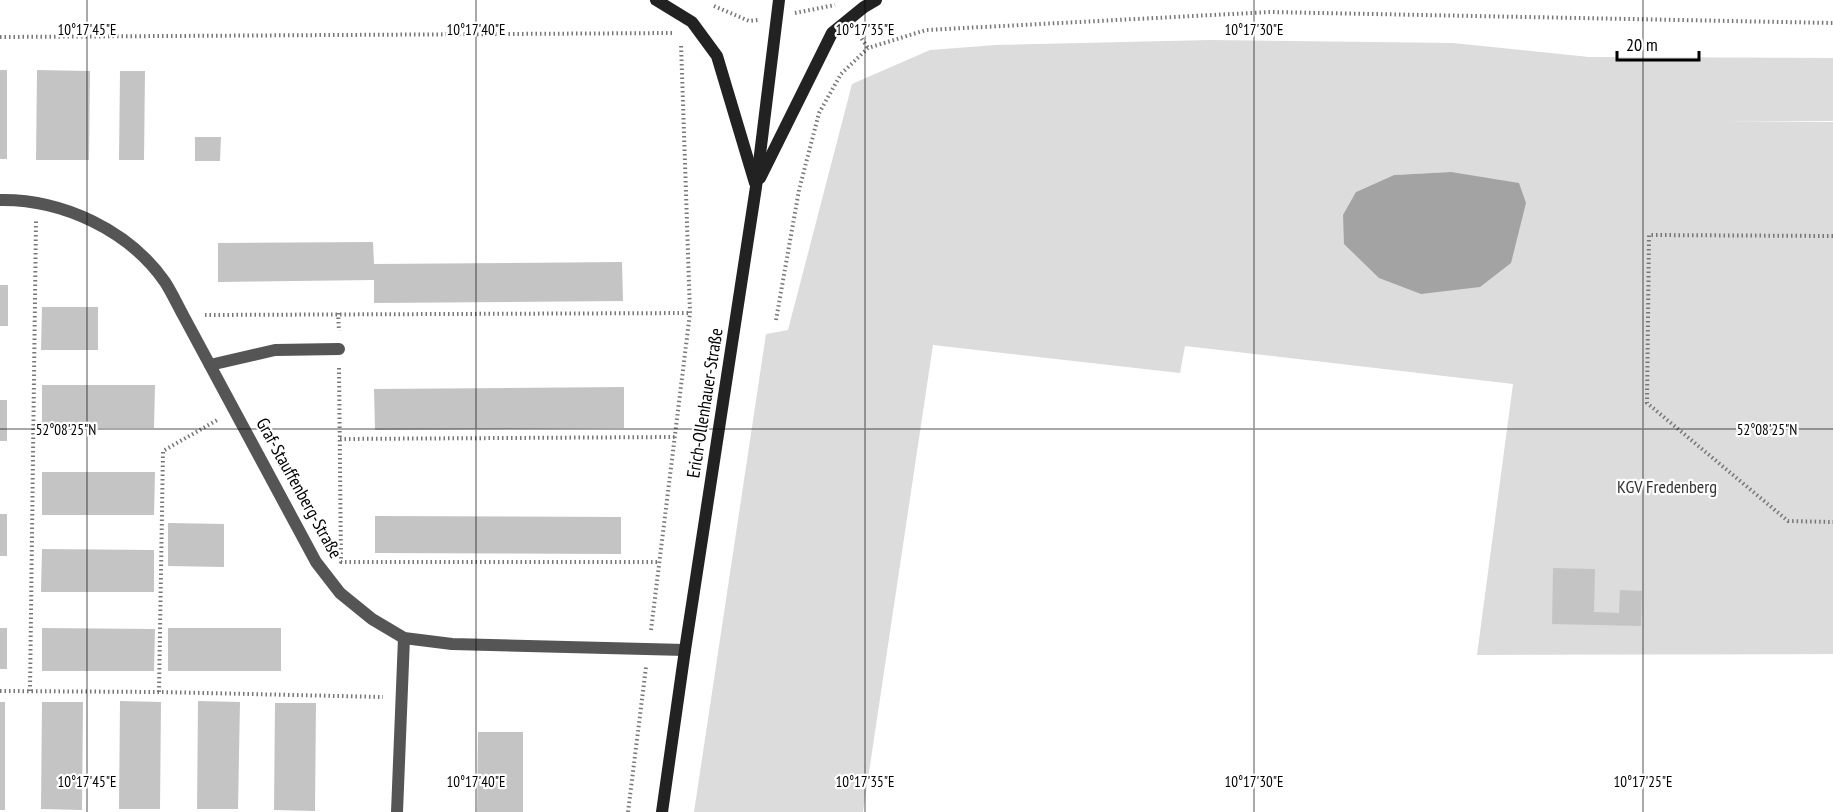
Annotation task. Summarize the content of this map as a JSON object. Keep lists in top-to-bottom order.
{
  "streets": {
    "street": ["Erich-Ollenhauer-Straße", "Graf-Stauffenberg-Straße"]
  },
  "crossings": [
    ["Erich-Ollenhauer-Straße", "Graf-Stauffenberg-Straße"]
  ],
  "parks": ["KGV Fredenberg"],
  "scale_bar": "20 m",
  "coordinates": [
    "10°17'45\"E",
    "10°17'40\"E",
    "10°17'35\"E",
    "10°17'30\"E",
    "52°08'25\"N",
    "10°17'25\"E"
  ]
}
